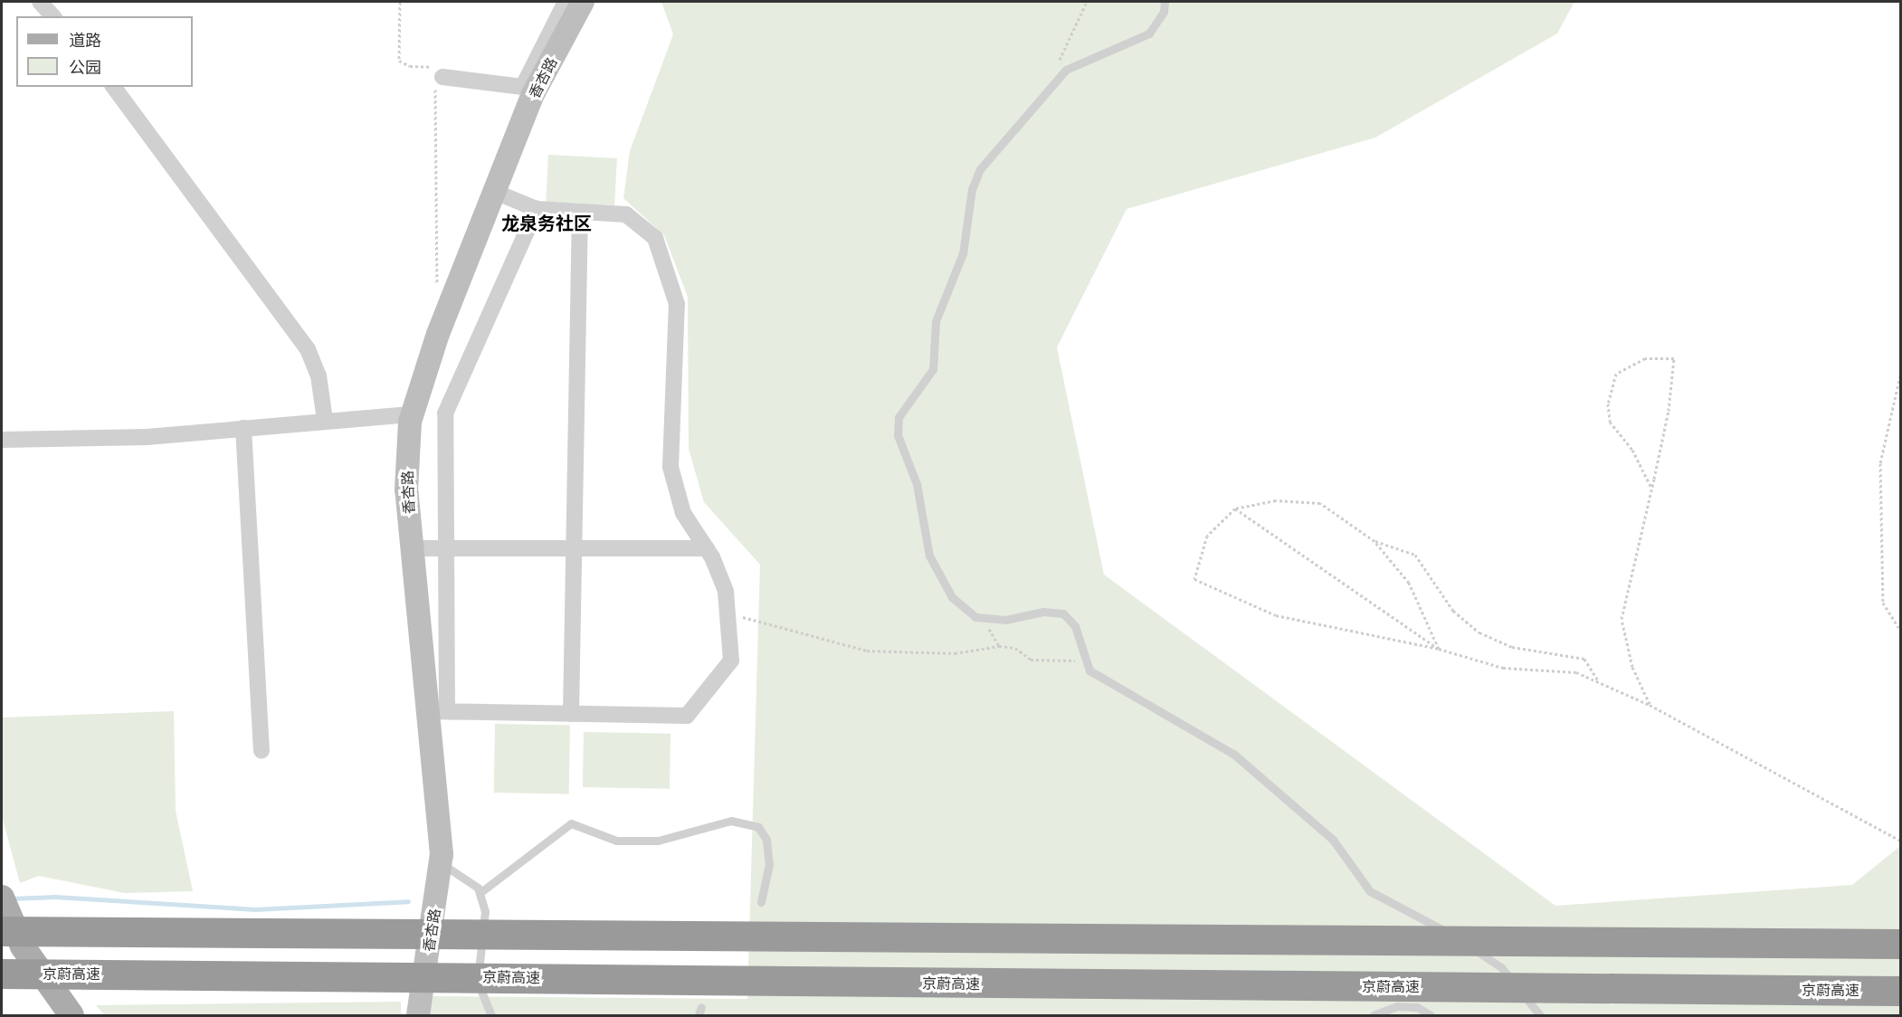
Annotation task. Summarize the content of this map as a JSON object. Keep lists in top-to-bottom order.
{
  "streets": {
    "highway": ["京蔚高速"],
    "street": ["香杏路"]
  },
  "districts": ["龙泉务社区"],
  "legend": ["道路", "公园"]
}
